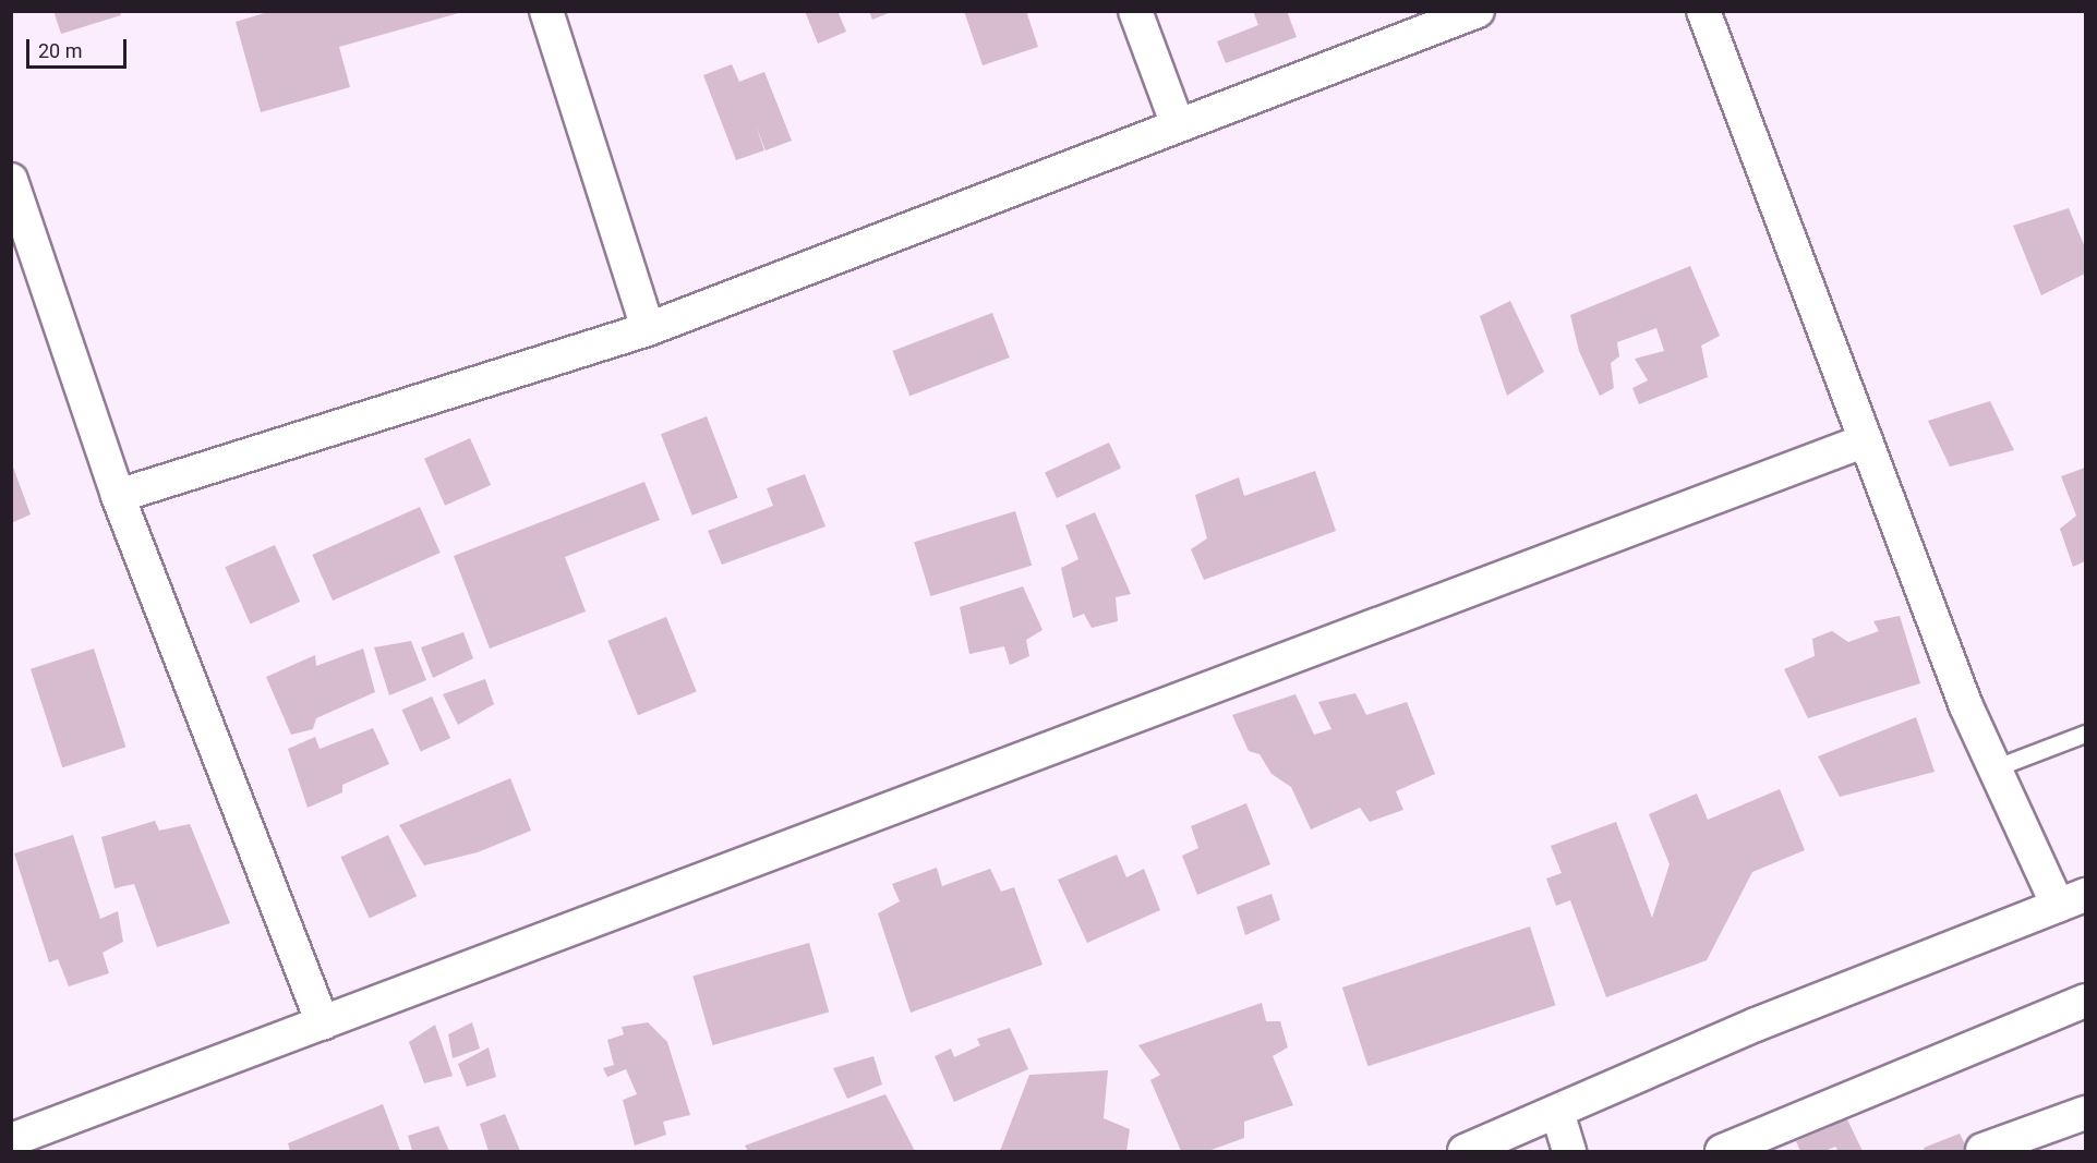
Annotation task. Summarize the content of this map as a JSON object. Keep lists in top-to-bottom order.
{
  "scale_bar": "20 m"
}
